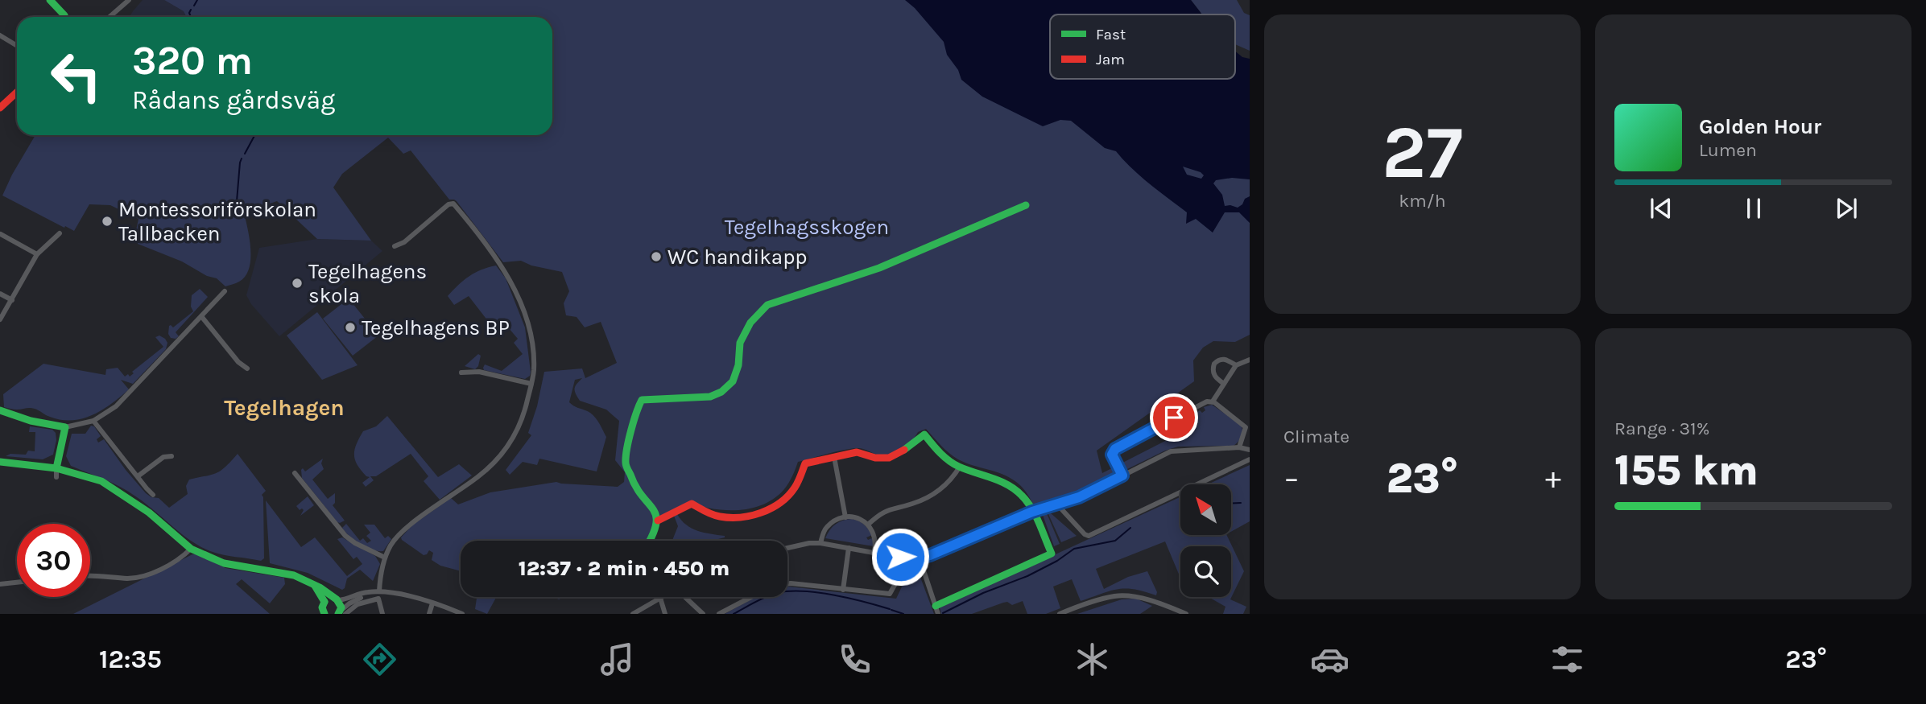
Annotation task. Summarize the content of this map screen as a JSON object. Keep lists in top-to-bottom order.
{
  "districts": ["Tegelhagen"],
  "parks": ["Tegelhagsskogen"],
  "places": [
    "Montessoriförskolan Tallbacken",
    "WC handikapp",
    "Tegelhagens skola",
    "Tegelhagens BP"
  ],
  "legend": ["Fast", "Jam"],
  "north": "top left",
  "page": {
    "tile": [
      ["27", "km/h"],
      "Climate",
      ["Range · 31%", "155 km"]
    ],
    "turn": ["320 m", "Rådans gårdsväg"],
    "song": ["Golden Hour", "Lumen"],
    "heat": ["−", "23°", "+"],
    "limit": "30",
    "trip": "12:37 · 2 min · 450 m",
    "tabs": ["12:35", "23°"]
  }
}
